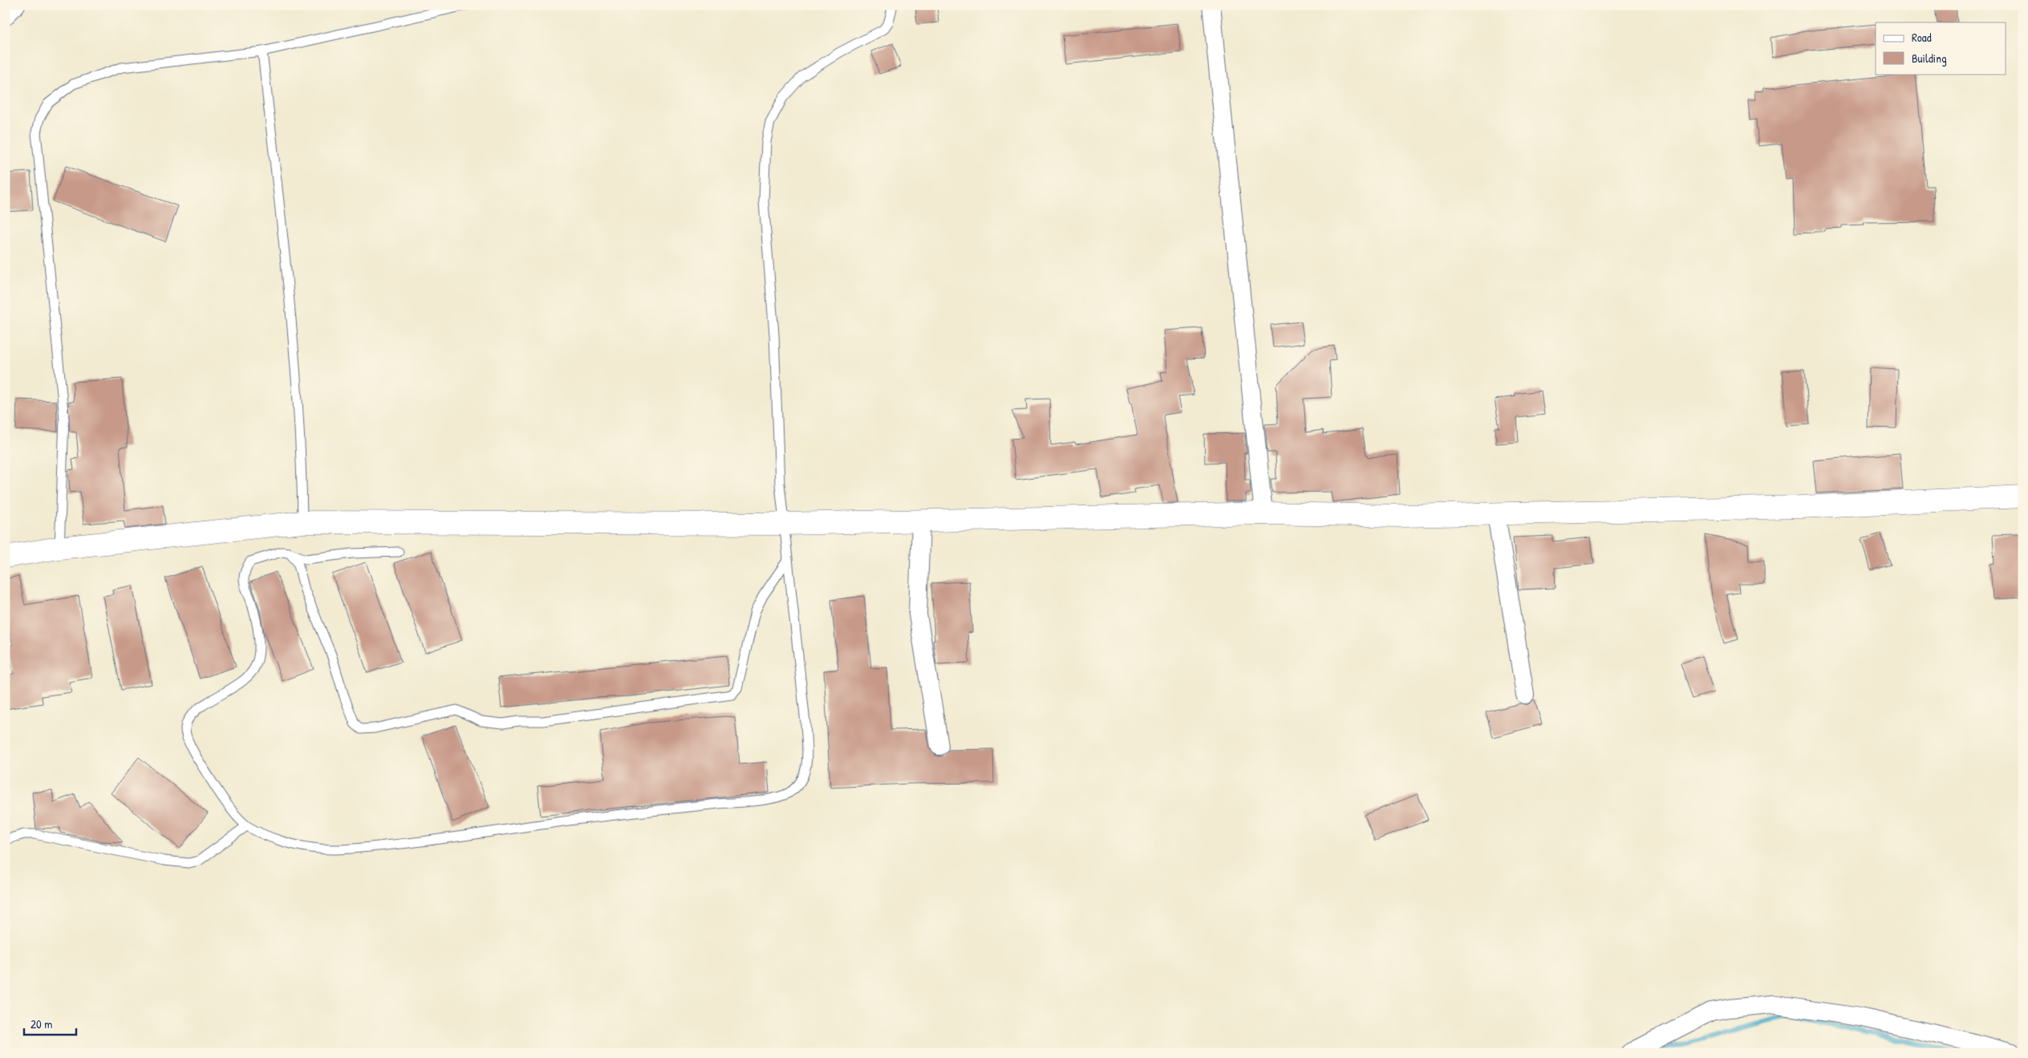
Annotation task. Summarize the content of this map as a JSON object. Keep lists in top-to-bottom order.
{
  "legend": ["Road", "Building"],
  "scale_bar": "20 m"
}
